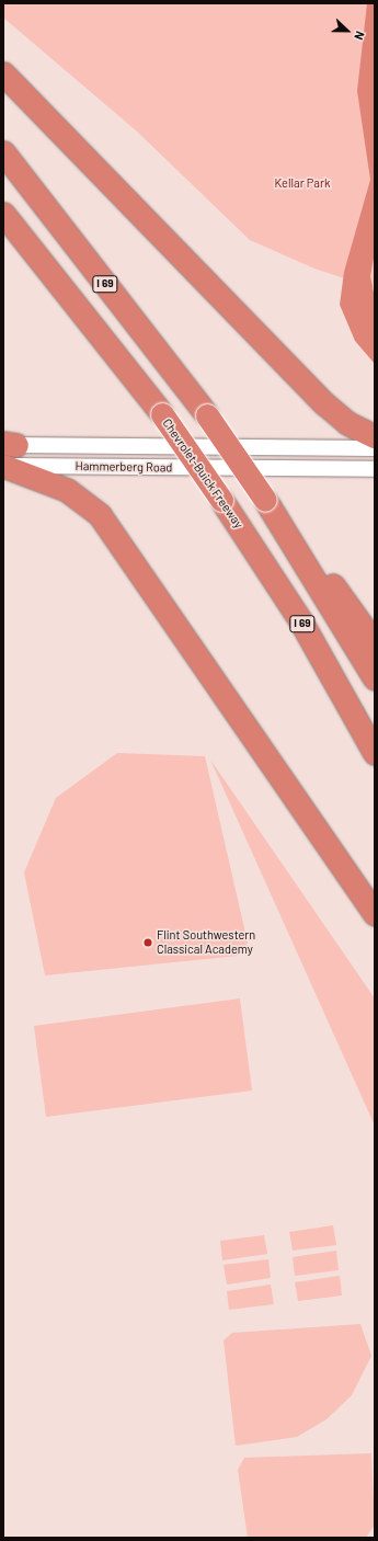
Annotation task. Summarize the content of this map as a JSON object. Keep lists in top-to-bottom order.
{
  "streets": {
    "highway": ["I 69", "Chevrolet-Buick Freeway"],
    "street": ["Hammerberg Road"]
  },
  "parks": ["Kellar Park"],
  "places": ["Flint Southwestern Classical Academy"],
  "north": "right"
}
